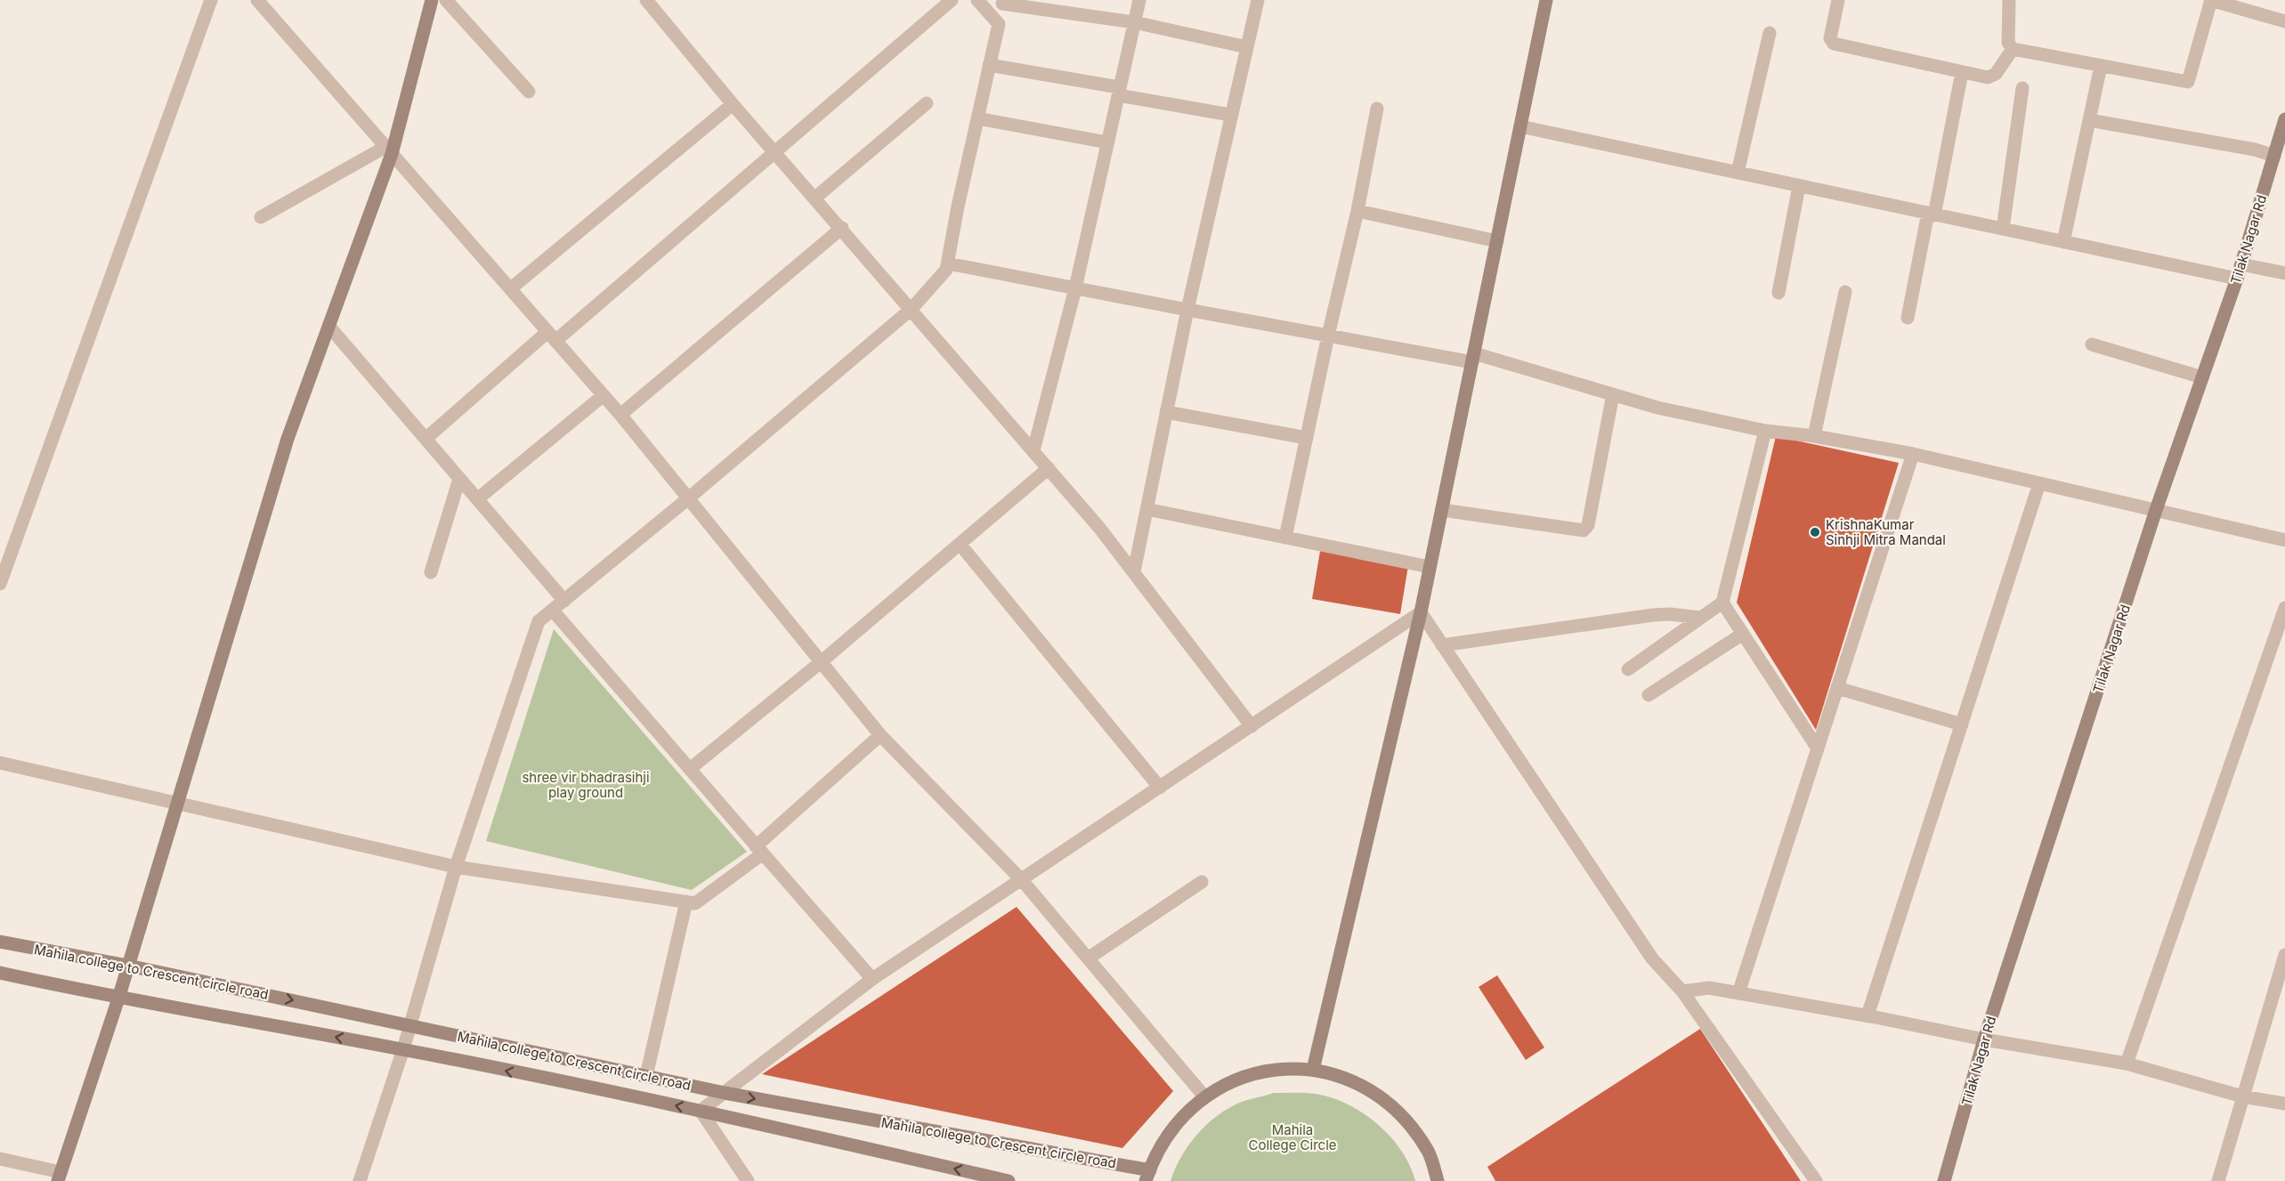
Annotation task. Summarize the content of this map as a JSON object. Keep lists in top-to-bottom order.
{
  "streets": {
    "main road": ["Tilak Nagar Rd", "Mahila college to Crescent circle road"]
  },
  "parks": ["shree vir bhadrasihji play ground", "Mahila College Circle"],
  "places": ["KrishnaKumar Sinhji Mitra Mandal"]
}
